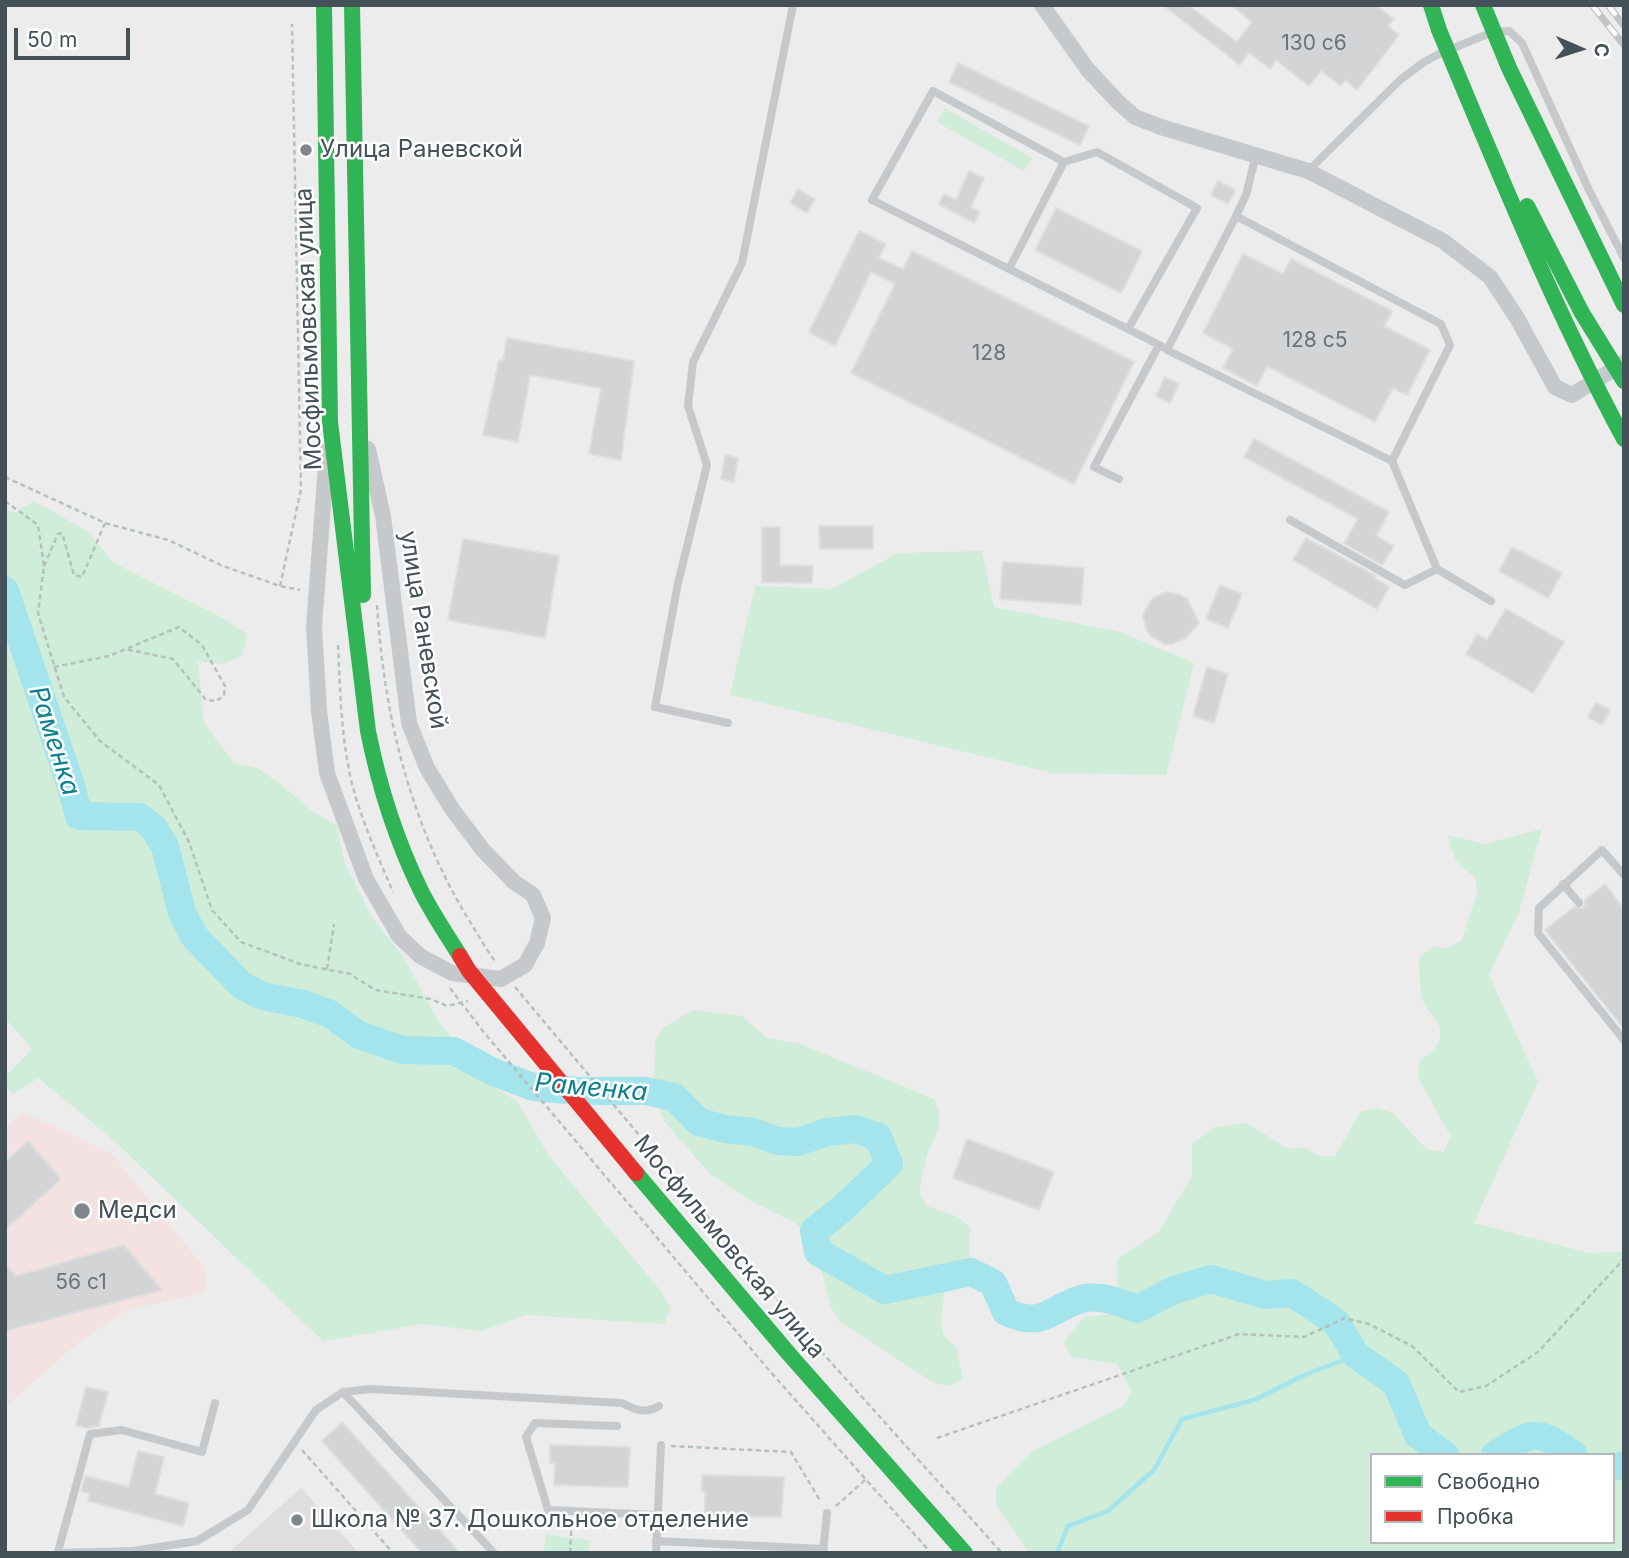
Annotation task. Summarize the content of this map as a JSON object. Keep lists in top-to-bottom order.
{
  "streets": {
    "street": ["Мосфильмовская улица", "улица Раневской"]
  },
  "crossings": [
    ["Мосфильмовская улица", "улица Раневской"]
  ],
  "water": ["Раменка"],
  "places": ["Улица Раневской", "Медси", "Школа № 37. Дошкольное отделение"],
  "house_numbers": [
    "130 с6",
    "128 с5",
    "128",
    "56 с1"
  ],
  "legend": ["Свободно", "Пробка"],
  "scale_bar": "50 m",
  "north": "right"
}
